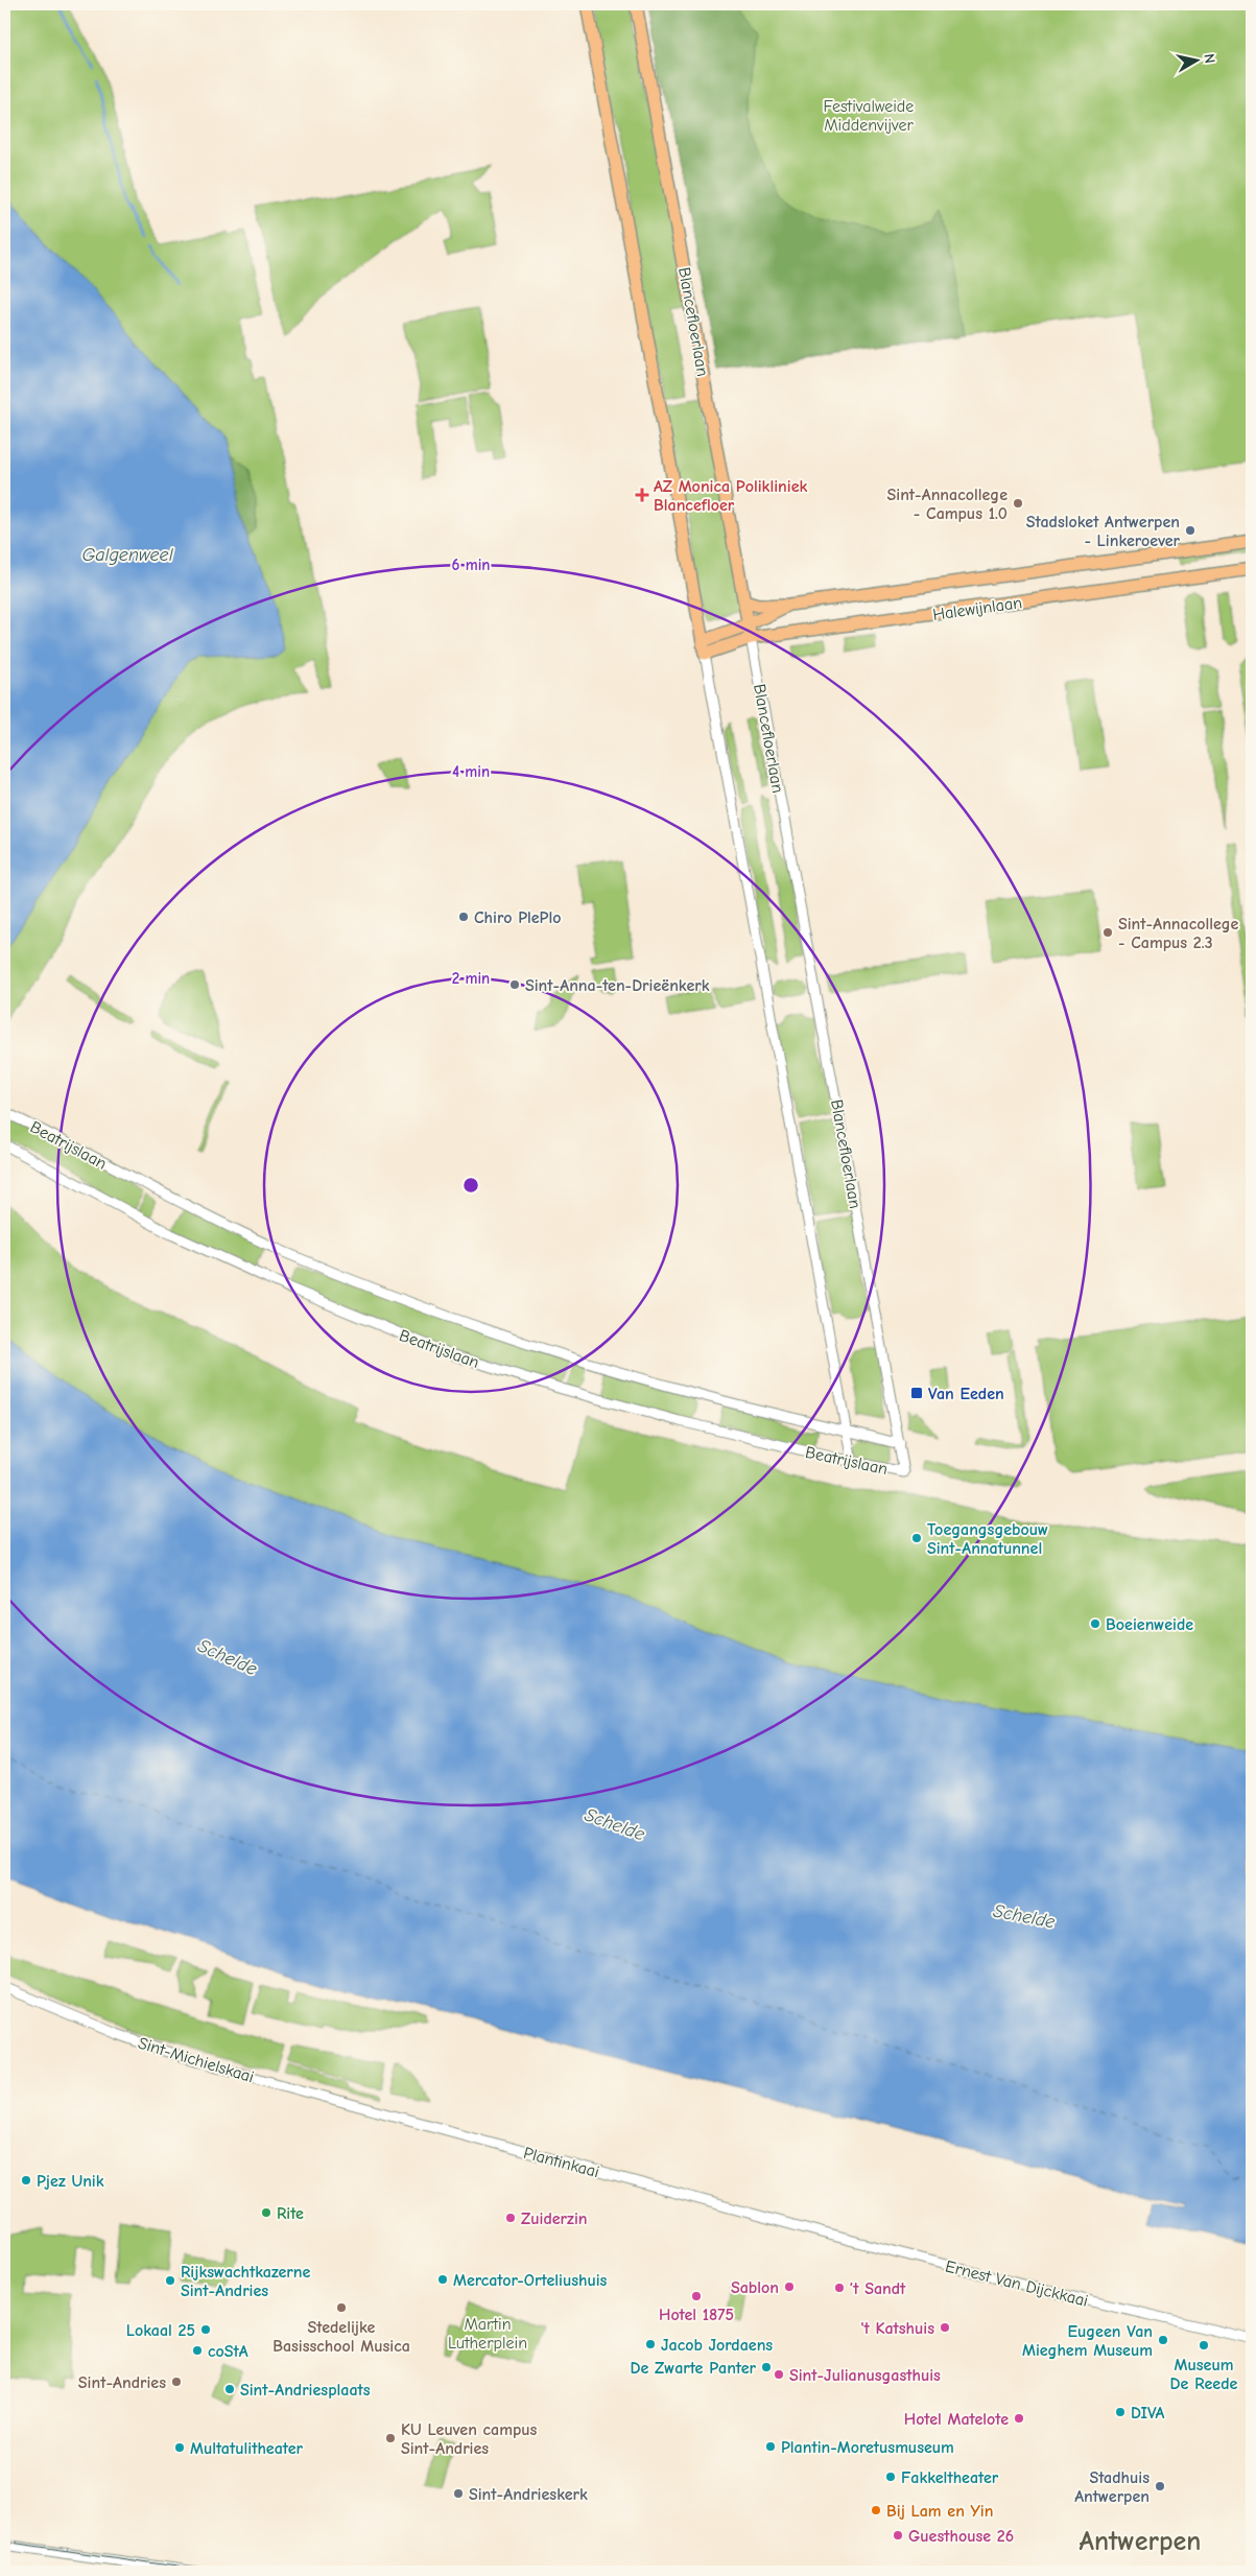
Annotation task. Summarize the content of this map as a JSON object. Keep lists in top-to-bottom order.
{
  "streets": {
    "main road": ["Blancefloerlaan", "Halewijnlaan"],
    "street": [
      "Beatrijslaan",
      "Sint-Michielskaai",
      "Plantinkaai",
      "Ernest Van Dijckkaai"
    ]
  },
  "crossings": [
    ["Blancefloerlaan", "Halewijnlaan"],
    ["Blancefloerlaan", "Beatrijslaan"],
    ["Sint-Michielskaai", "Plantinkaai"],
    ["Plantinkaai", "Ernest Van Dijckkaai"]
  ],
  "districts": ["Antwerpen"],
  "water": ["Galgenweel", "Schelde"],
  "parks": ["Festivalweide Middenvijver", "Martin Lutherplein"],
  "places": {
    "health": ["AZ Monica Polikliniek Blancefloer"],
    "other": [
      "Sint-Annacollege - Campus 1.0",
      "Stadsloket Antwerpen - Linkeroever",
      "Chiro PlePlo",
      "Sint-Annacollege - Campus 2.3",
      "Sint-Anna-ten-Drieënkerk",
      "Toegangsgebouw Sint-Annatunnel",
      "Boeienweide",
      "Pjez Unik",
      "Rite",
      "Zuiderzin",
      "Mercator-Orteliushuis",
      "Rijkswachtkazerne Sint-Andries",
      "Sablon",
      "’t Sandt",
      "Hotel 1875",
      "Stedelijke Basisschool Musica",
      "'t Katshuis",
      "Lokaal 25",
      "Eugeen Van Mieghem Museum",
      "Jacob Jordaens",
      "Museum De Reede",
      "coStA",
      "De Zwarte Panter",
      "Sint-Julianusgasthuis",
      "Sint-Andries",
      "Sint-Andriesplaats",
      "DIVA",
      "Hotel Matelote",
      "KU Leuven campus Sint-Andries",
      "Plantin-Moretusmuseum",
      "Multatulitheater",
      "Fakkeltheater",
      "Stadhuis Antwerpen",
      "Sint-Andrieskerk",
      "Bij Lam en Yin",
      "Guesthouse 26"
    ],
    "transit": ["Van Eeden"]
  },
  "north": "right",
  "rings": ["6 min", "4 min", "2 min"]
}
